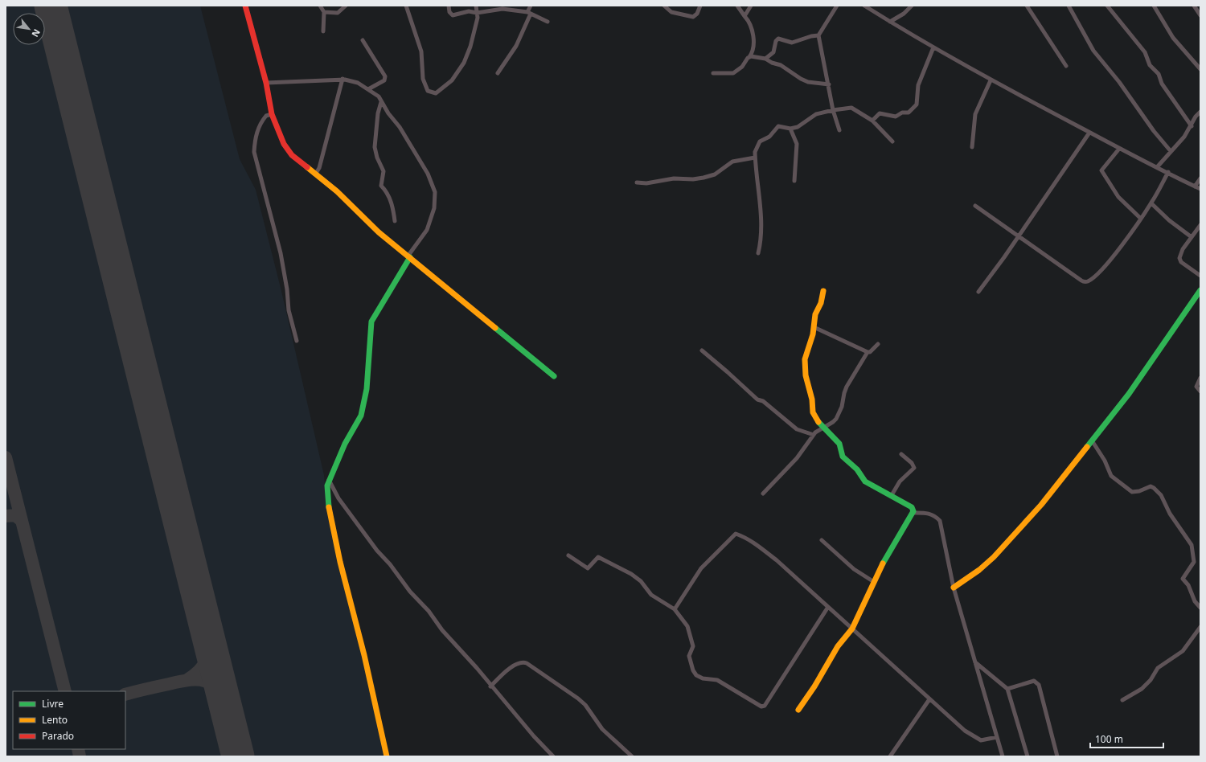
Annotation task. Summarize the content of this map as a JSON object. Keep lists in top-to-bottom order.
{
  "legend": ["Livre", "Lento", "Parado"],
  "scale_bar": "100 m",
  "north": "bottom right"
}
